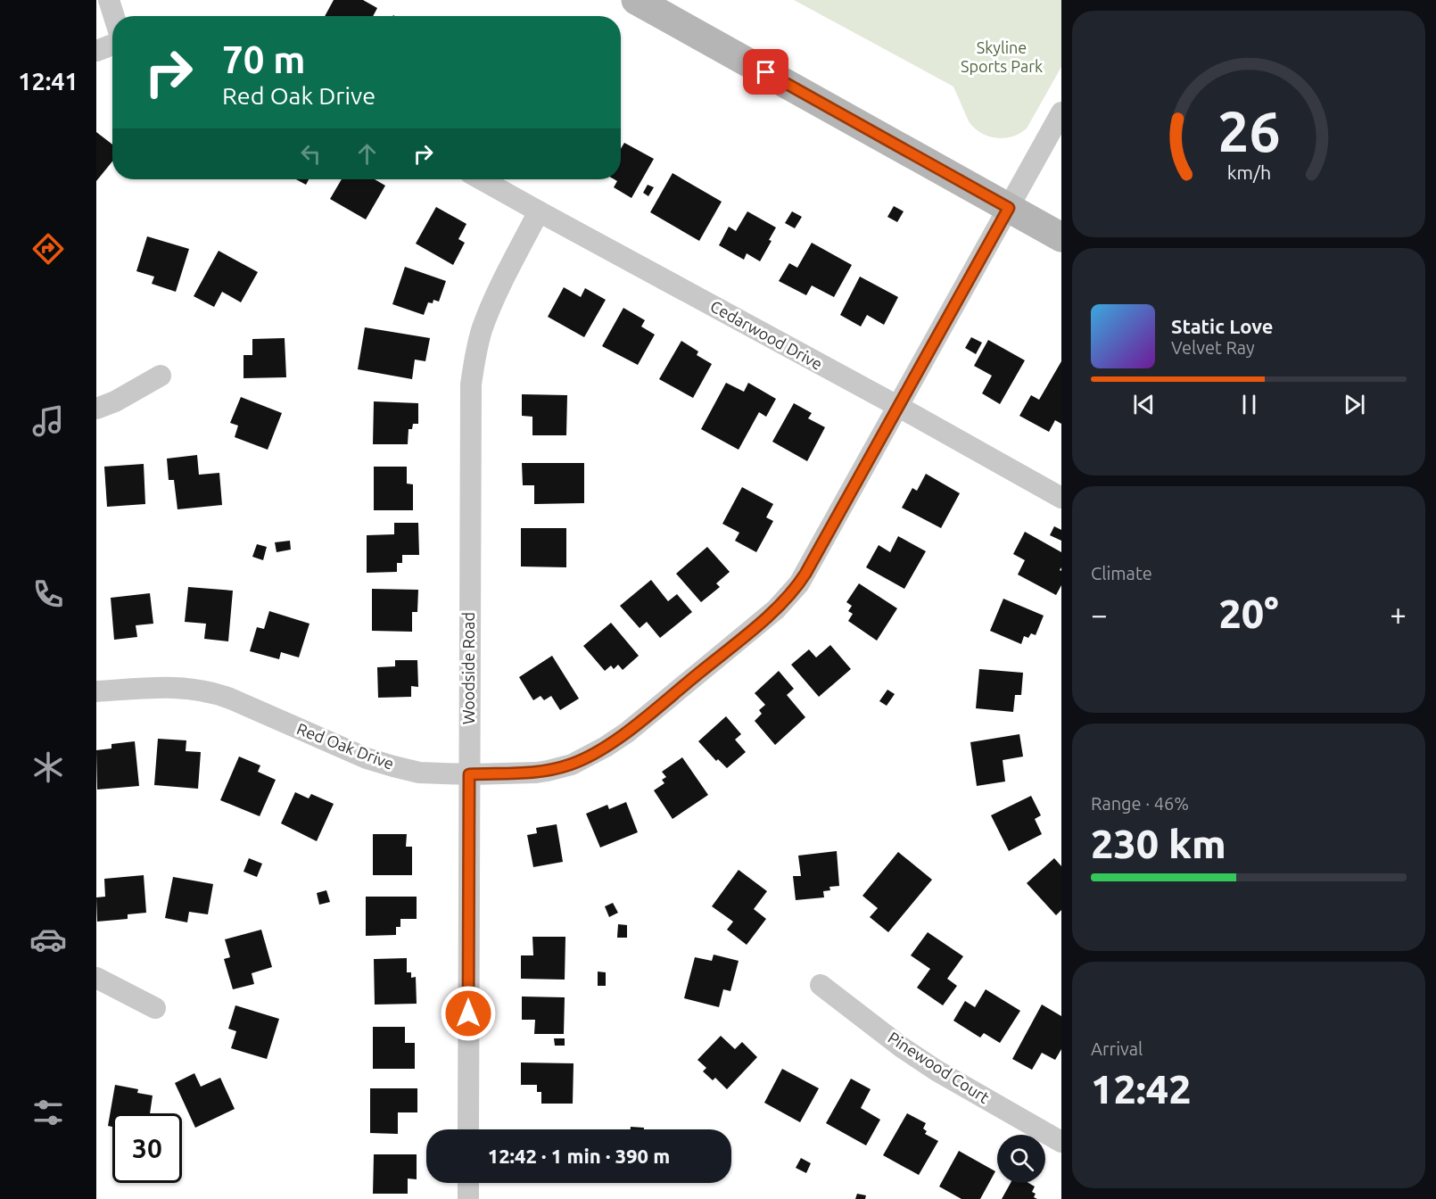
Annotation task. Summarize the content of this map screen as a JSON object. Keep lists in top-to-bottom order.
{
  "streets": {
    "street": [
      "Cedarwood Drive",
      "Woodside Road",
      "Red Oak Drive",
      "Pinewood Court"
    ]
  },
  "crossings": [
    ["Cedarwood Drive", "Woodside Road"],
    ["Cedarwood Drive", "Red Oak Drive"],
    ["Woodside Road", "Red Oak Drive"]
  ],
  "parks": ["Skyline Sports Park"],
  "page": {
    "tabs": "12:41",
    "turn": ["70 m", "Red Oak Drive"],
    "song": ["Static Love", "Velvet Ray"],
    "tile": [
      "Climate",
      ["Range · 46%", "230 km"],
      ["Arrival", "12:42"]
    ],
    "heat": ["−", "20°", "+"],
    "limit": "30",
    "trip": "12:42 · 1 min · 390 m",
    "gauge": ["26", "km/h"]
  }
}
